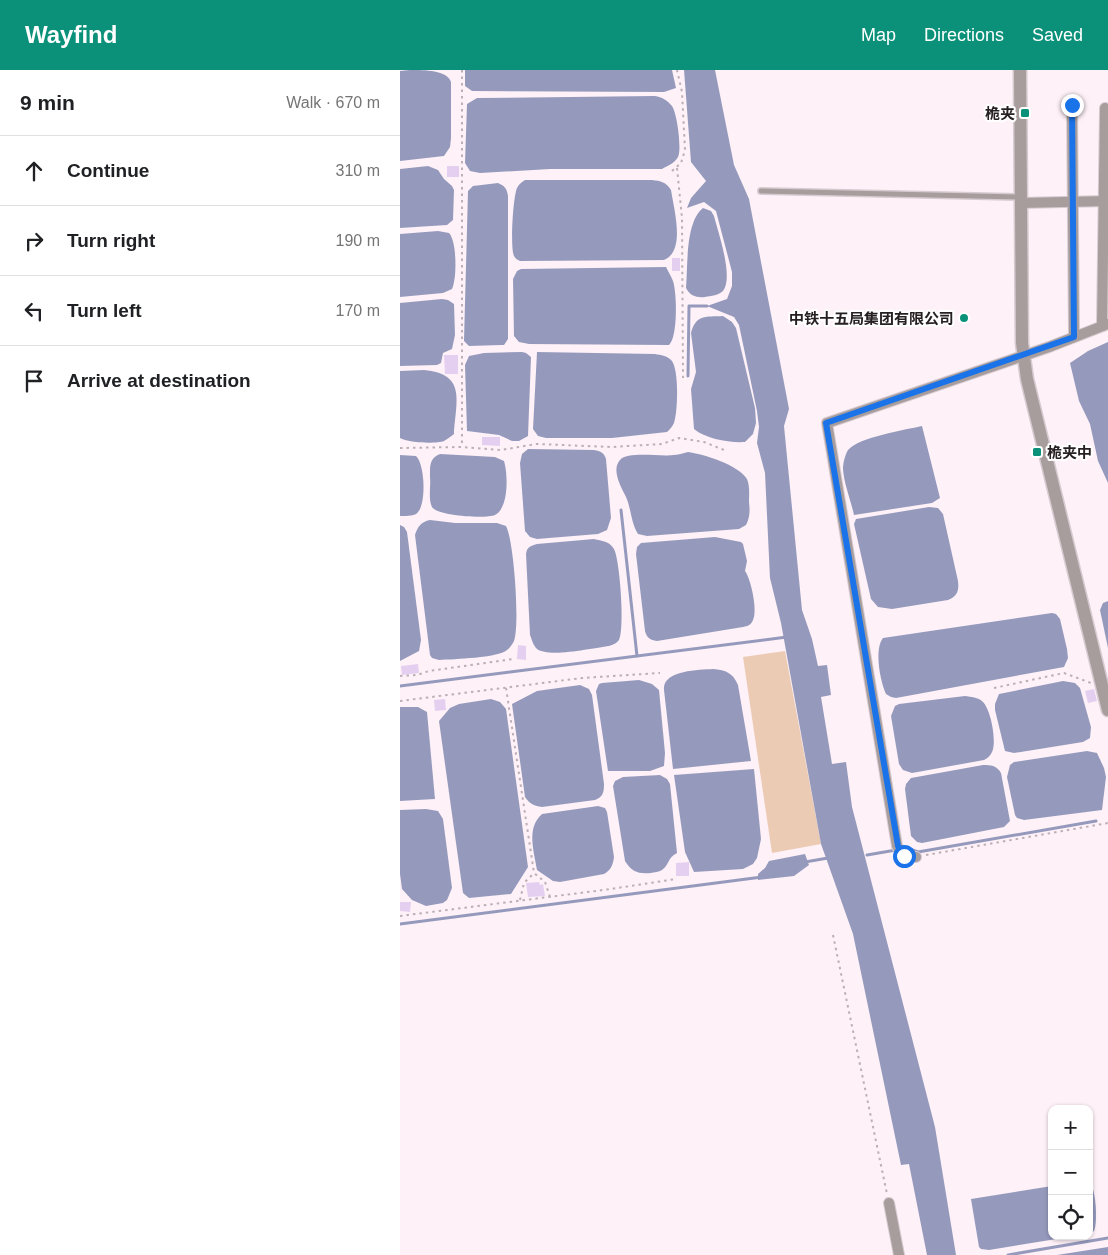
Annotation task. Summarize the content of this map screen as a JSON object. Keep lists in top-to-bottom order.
{
  "places": {
    "transit": ["桅夹", "桅夹中"],
    "other": ["中铁十五局集团有限公司"]
  },
  "page": {
    "header": "Wayfind",
    "nav": ["Map", "Directions", "Saved"],
    "heading": ["9 min", "Walk · 670 m"],
    "list": [
      ["Continue", "310 m"],
      ["Turn right", "190 m"],
      ["Turn left", "170 m"],
      "Arrive at destination"
    ],
    "map_buttons": ["+", "−"]
  }
}
